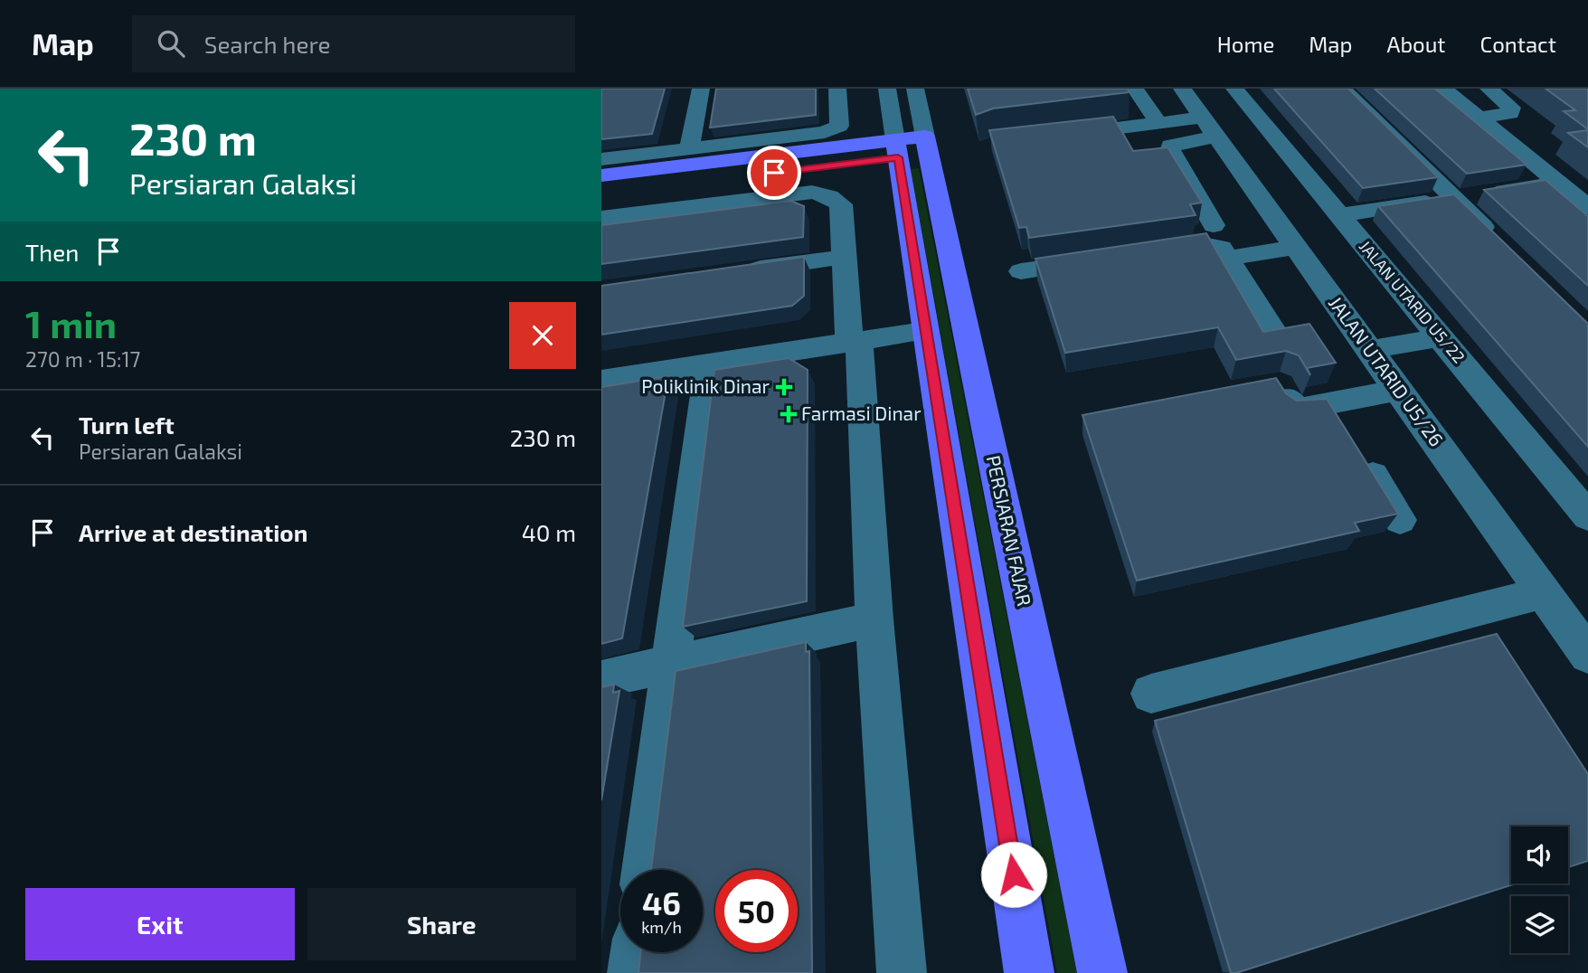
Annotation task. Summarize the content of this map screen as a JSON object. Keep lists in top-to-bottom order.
{
  "streets": {
    "main road": ["PERSIARAN FAJAR"],
    "street": ["JALAN UTARID U5/22", "JALAN UTARID U5/26"]
  },
  "places": {
    "health": ["Poliklinik Dinar", "Farmasi Dinar"]
  },
  "page": {
    "header": "Map",
    "search": "Search here",
    "nav": [
      "Home",
      "Map",
      "About",
      "Contact"
    ],
    "turn": ["230 m", "Persiaran Galaksi"],
    "then": "Then",
    "heading": ["1 min", "270 m · 15:17"],
    "list": [
      {
        "name": "Turn left",
        "note": "Persiaran Galaksi",
        "value": "230 m"
      },
      {
        "name": "Arrive at destination",
        "value": "40 m"
      }
    ],
    "speed": "46 km/h",
    "limit": "50",
    "buttons": ["Exit", "Share"]
  }
}
